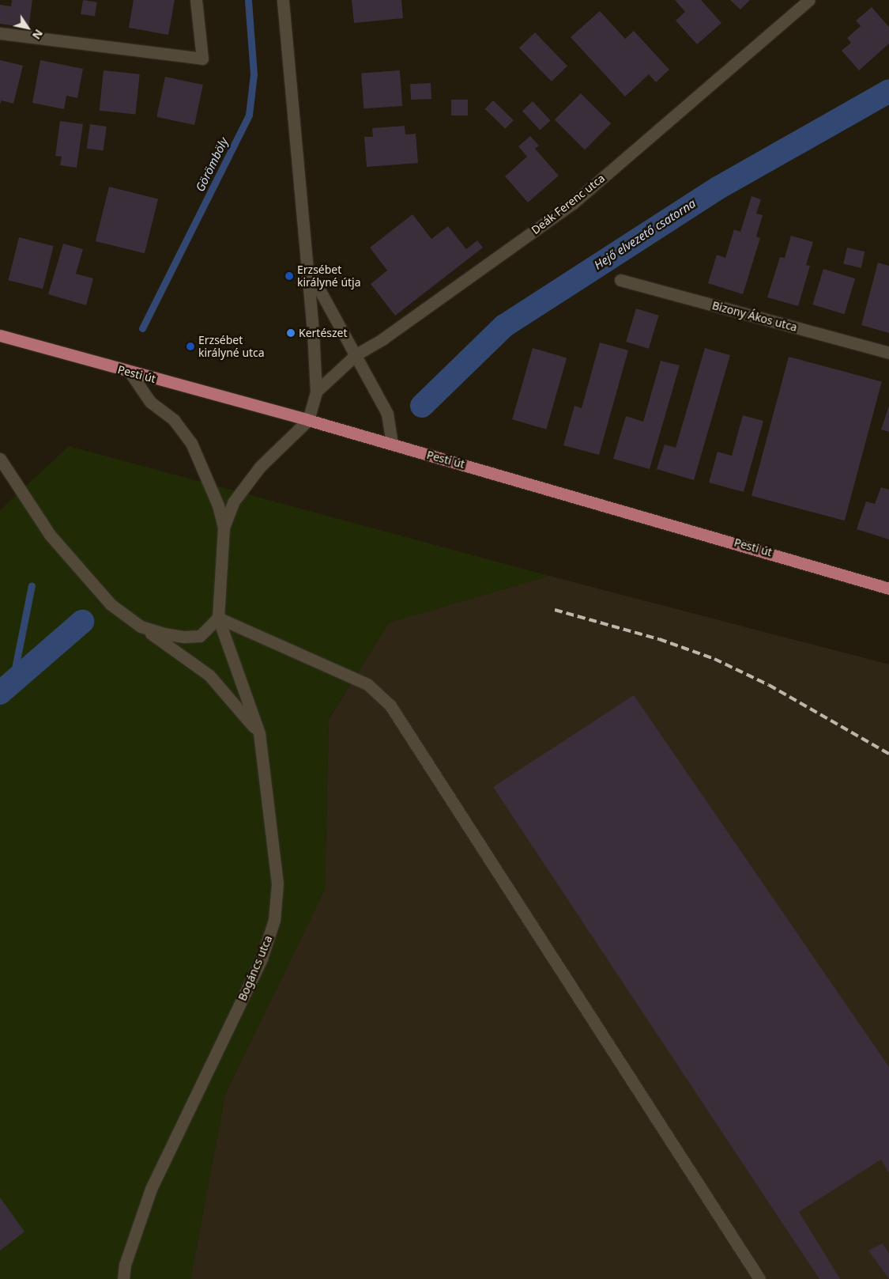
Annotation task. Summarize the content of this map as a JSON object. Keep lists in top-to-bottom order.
{
  "streets": {
    "main road": ["Pesti út"],
    "street": ["Deák Ferenc utca", "Bizony Ákos utca", "Bogáncs utca"]
  },
  "water": ["Görömböly", "Hejő elvezető csatorna"],
  "places": ["Erzsébet királyné útja", "Kertészet", "Erzsébet királyné utca"],
  "north": "bottom right"
}
